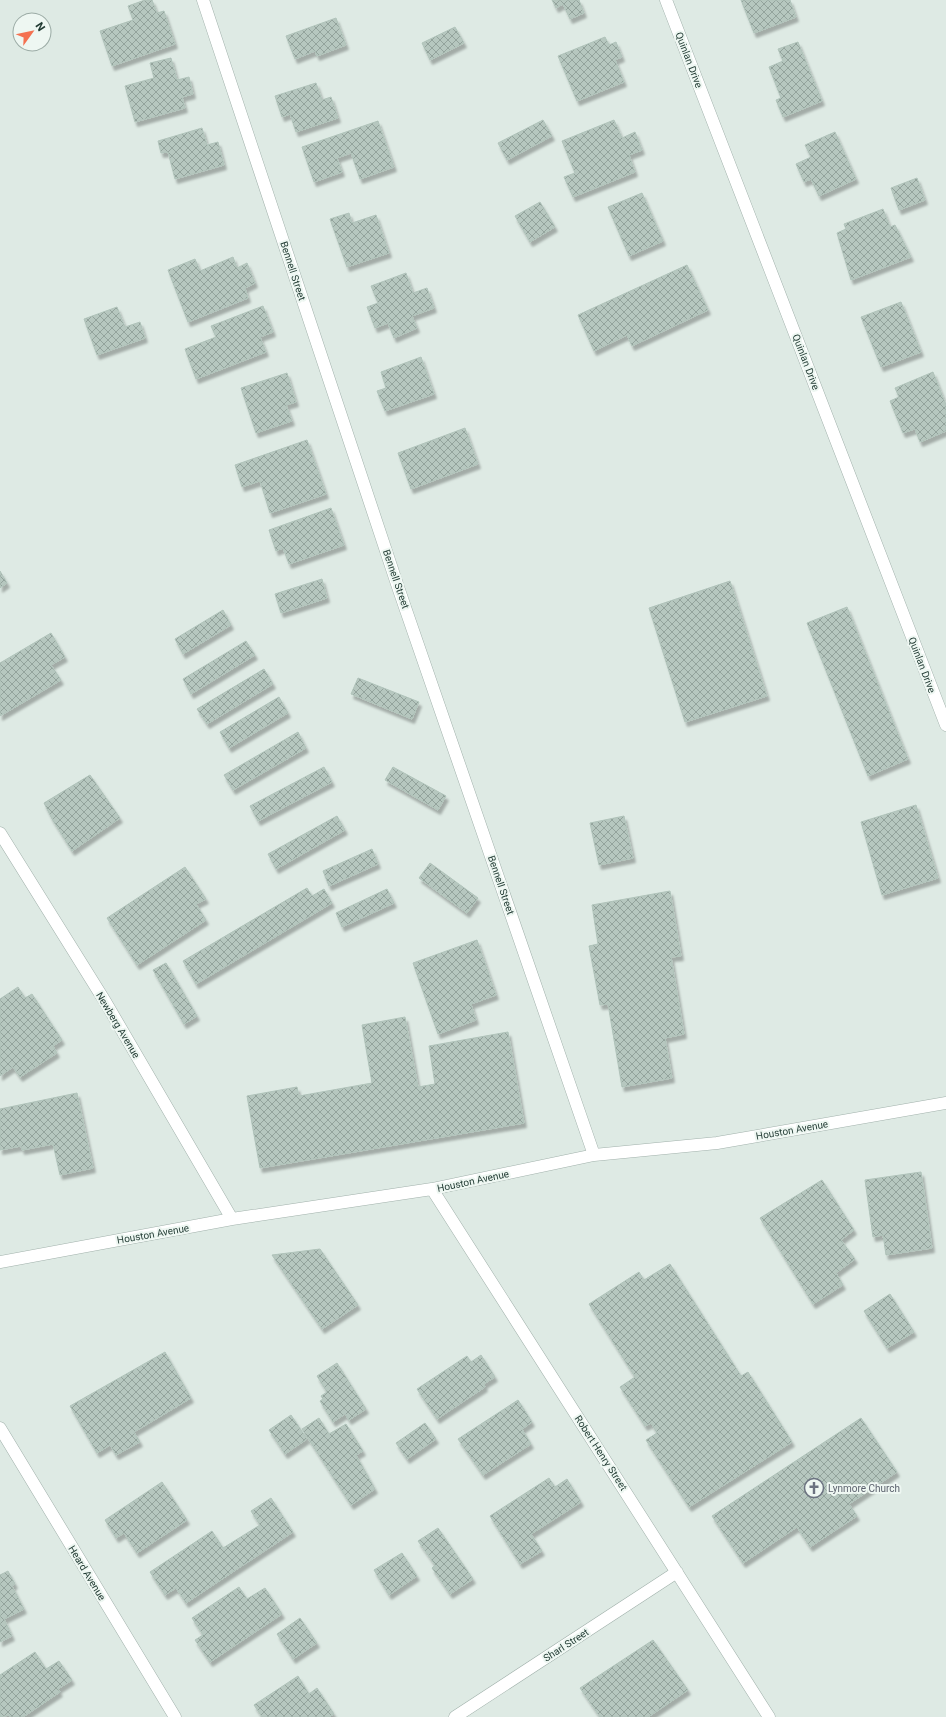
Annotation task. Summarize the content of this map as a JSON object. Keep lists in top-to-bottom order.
{
  "streets": {
    "street": [
      "Quinlan Drive",
      "Bennell Street",
      "Newberg Avenue",
      "Houston Avenue",
      "Robert Henry Street",
      "Heard Avenue",
      "Sharl Street"
    ]
  },
  "crossings": [
    ["Bennell Street", "Houston Avenue"],
    ["Newberg Avenue", "Houston Avenue"],
    ["Houston Avenue", "Robert Henry Street"],
    ["Robert Henry Street", "Sharl Street"]
  ],
  "places": {
    "church": ["Lynmore Church"]
  },
  "north": "top right"
}
